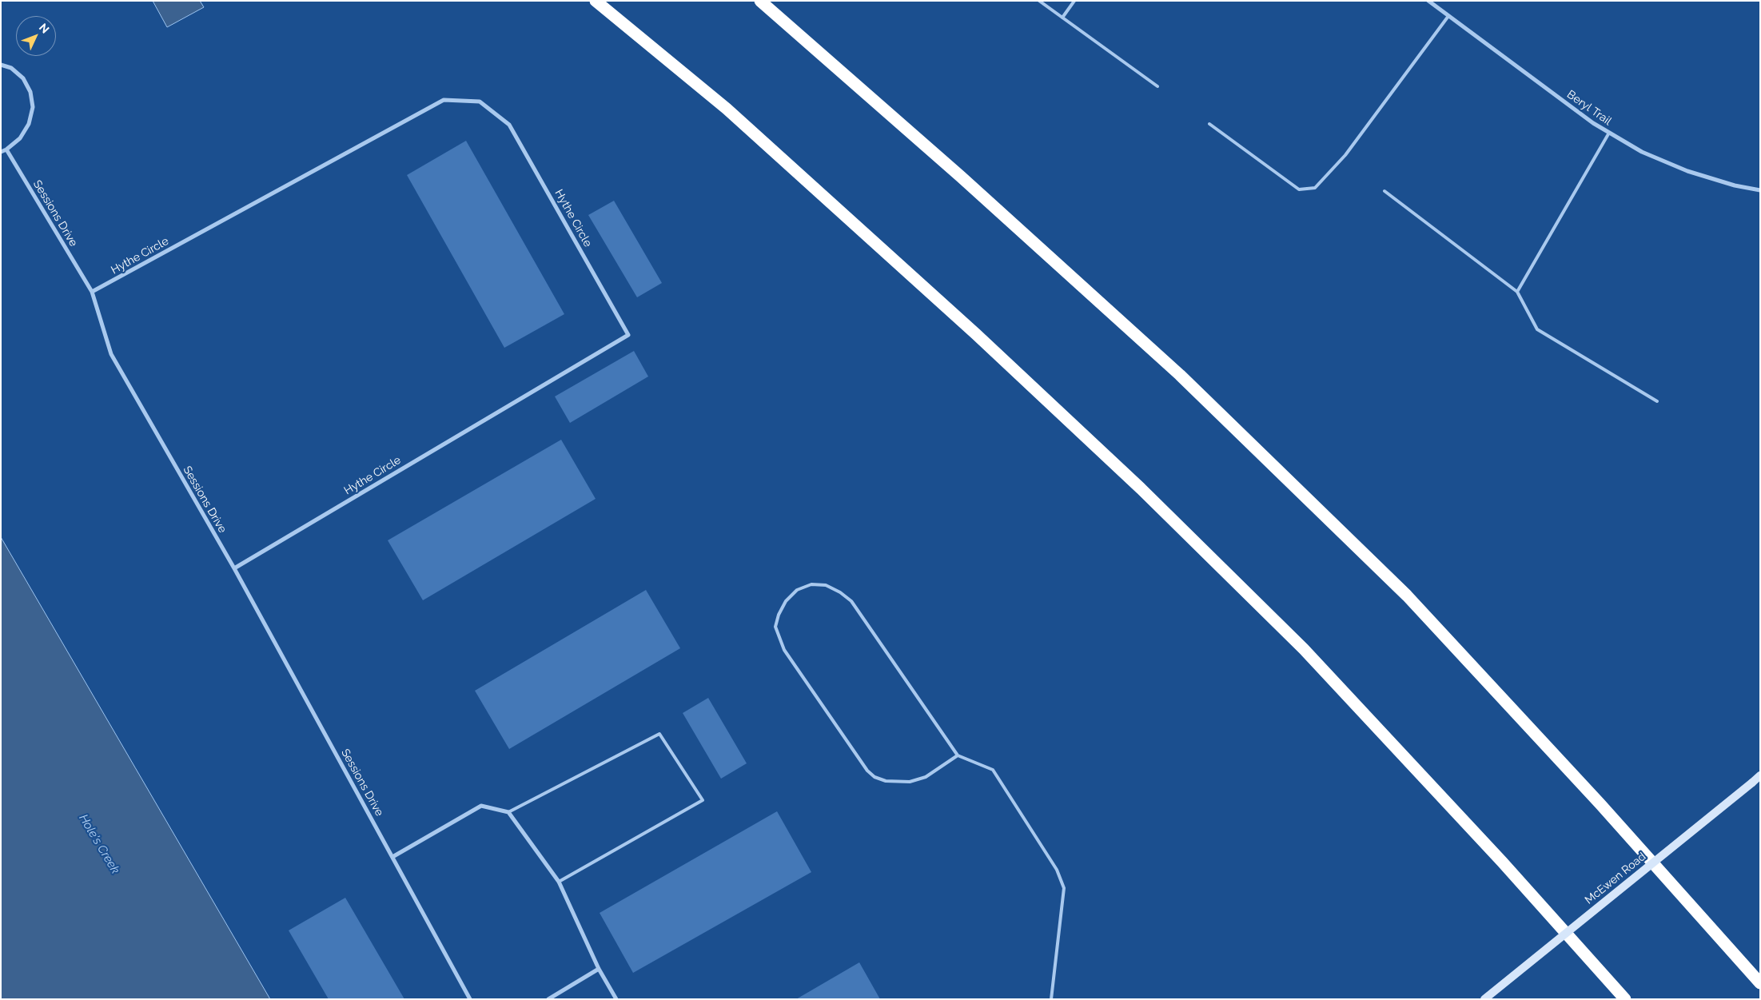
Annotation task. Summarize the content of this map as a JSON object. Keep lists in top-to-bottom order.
{
  "streets": {
    "street": [
      "Beryl Trail",
      "Sessions Drive",
      "Hythe Circle",
      "McEwen Road"
    ]
  },
  "crossings": [
    ["Sessions Drive", "Hythe Circle"]
  ],
  "water": ["Hole's Creek"],
  "north": "top right"
}
